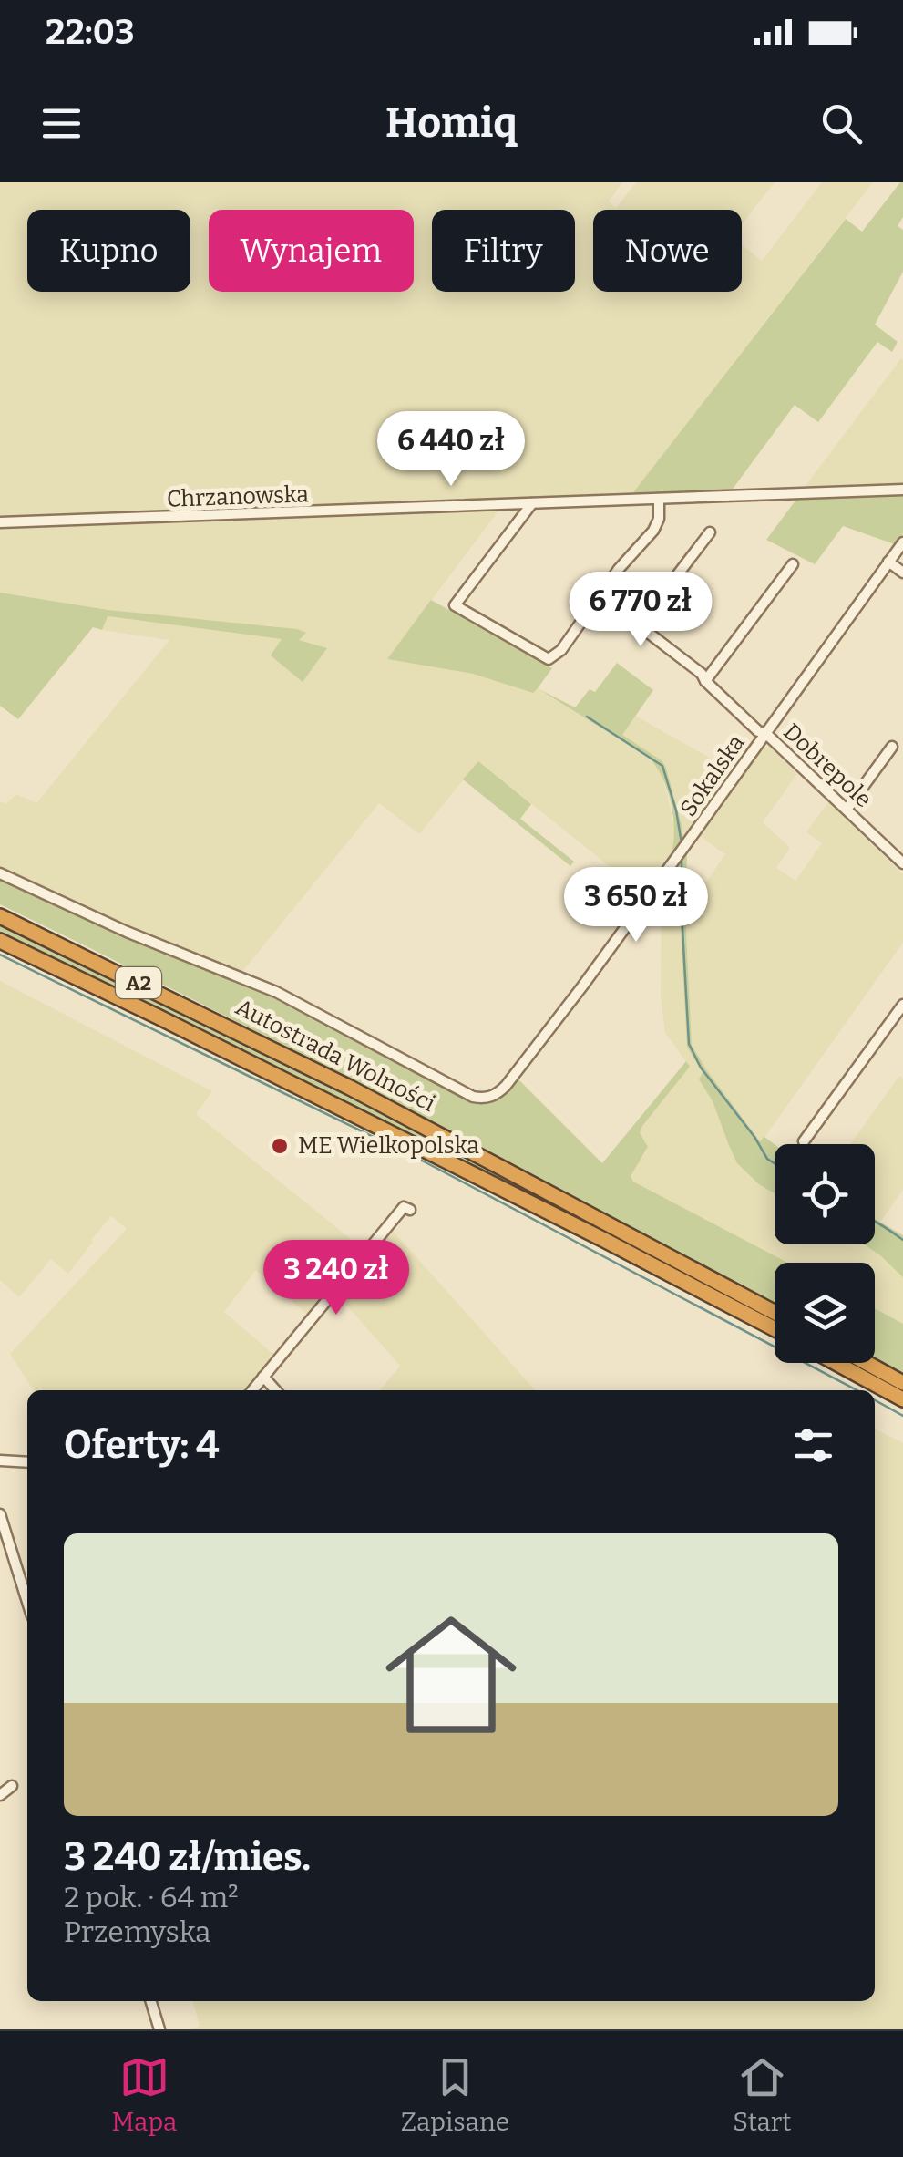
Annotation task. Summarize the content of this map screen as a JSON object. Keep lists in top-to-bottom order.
{
  "streets": {
    "highway": ["A2", "Autostrada Wolności"],
    "street": ["Chrzanowska", "Dobrepole", "Sokalska"]
  },
  "crossings": [
    ["Dobrepole", "Sokalska"]
  ],
  "places": ["ME Wielkopolska"],
  "page": {
    "status": "22:03",
    "header": "Homiq",
    "chip": [
      "Kupno",
      "Wynajem",
      "Filtry",
      "Nowe"
    ],
    "price": [
      "6 440 zł",
      "6 770 zł",
      "3 650 zł",
      "3 240 zł"
    ],
    "heading": "Oferty: 4",
    "list": [
      {
        "name": "3 240 zł/mies.",
        "note": "2 pok. · 64 m² · Przemyska"
      }
    ],
    "tabs": ["Mapa", "Zapisane", "Start"]
  }
}
